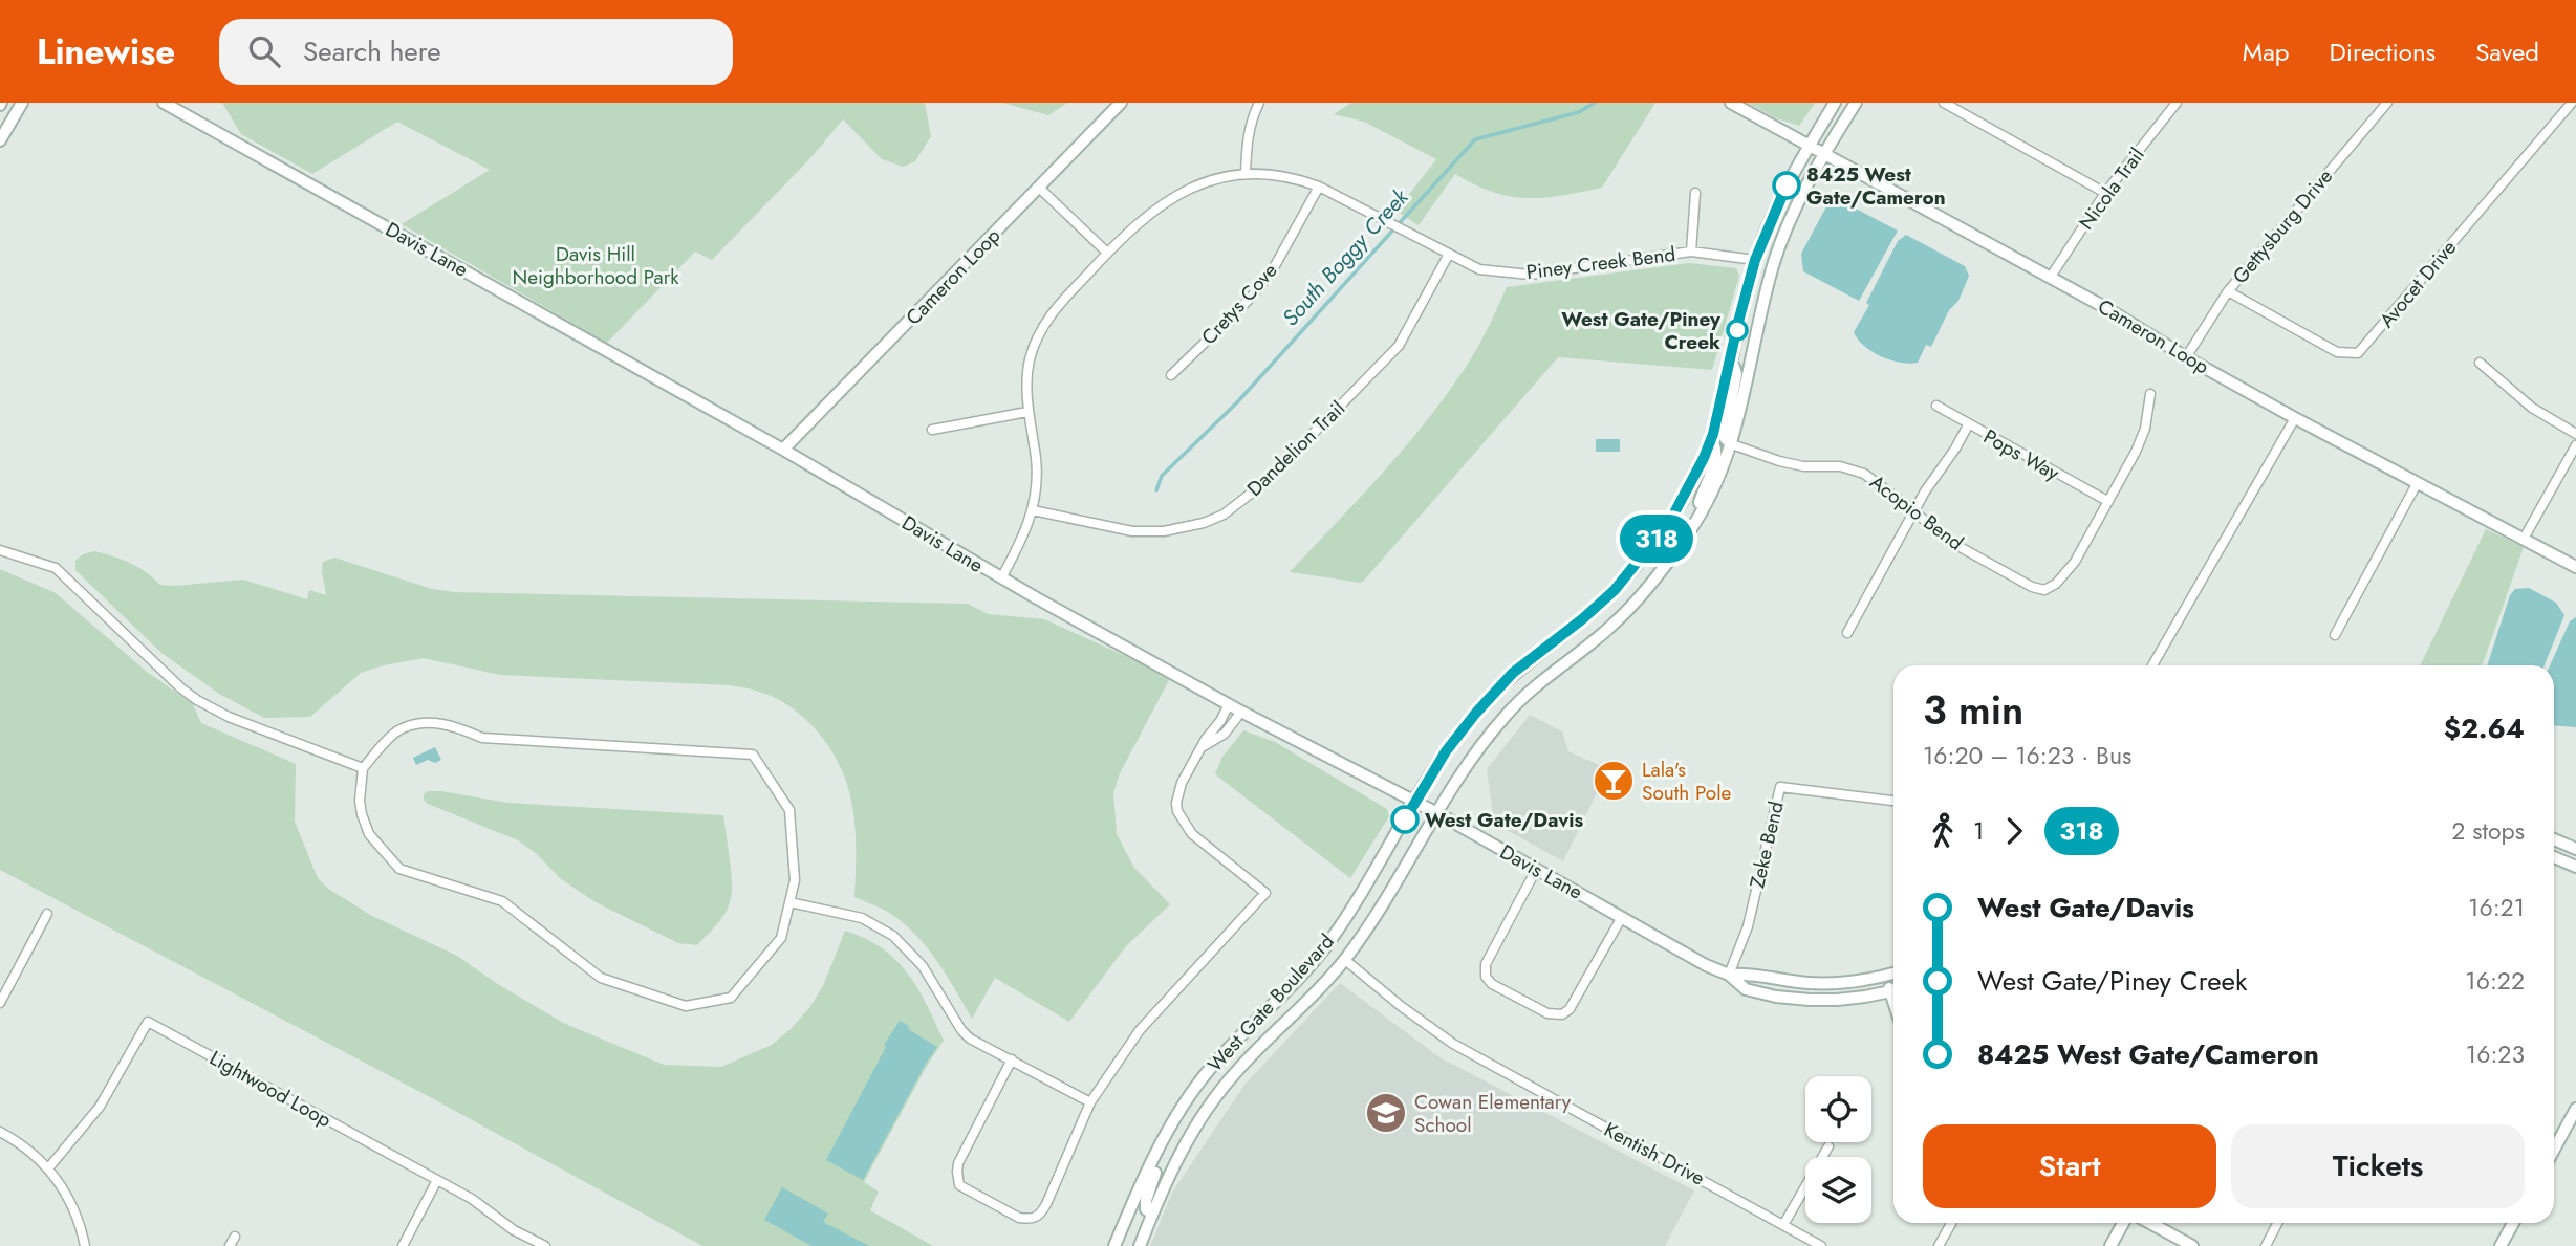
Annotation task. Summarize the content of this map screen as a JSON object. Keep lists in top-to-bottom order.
{
  "streets": {
    "street": [
      "Nicola Trail",
      "Gettysburg Drive",
      "Davis Lane",
      "Piney Creek Bend",
      "Cameron Loop",
      "Avocet Drive",
      "Cretys Cove",
      "Dandelion Trail",
      "Pops Way",
      "Acopio Bend",
      "Zeke Bend",
      "West Gate Boulevard",
      "Lightwood Loop",
      "Kentish Drive"
    ]
  },
  "crossings": [
    ["Nicola Trail", "Cameron Loop"],
    ["Gettysburg Drive", "Cameron Loop"],
    ["Gettysburg Drive", "Avocet Drive"],
    ["Davis Lane", "Piney Creek Bend"],
    ["Davis Lane", "Cameron Loop"],
    ["Davis Lane", "Zeke Bend"],
    ["Davis Lane", "West Gate Boulevard"],
    ["Piney Creek Bend", "Cretys Cove"],
    ["Piney Creek Bend", "Dandelion Trail"],
    ["Piney Creek Bend", "West Gate Boulevard"],
    ["Cameron Loop", "West Gate Boulevard"],
    ["Pops Way", "Acopio Bend"],
    ["Acopio Bend", "West Gate Boulevard"],
    ["West Gate Boulevard", "Kentish Drive"]
  ],
  "water": ["South Boggy Creek"],
  "parks": ["Davis Hill Neighborhood Park"],
  "places": {
    "other": ["8425 West Gate/Cameron", "West Gate/Piney Creek", "West Gate/Davis"],
    "bar": ["Lala's South Pole"],
    "school or university": ["Cowan Elementary School"]
  },
  "lines": ["bus line 318"],
  "page": {
    "header": "Linewise",
    "search": "Search here",
    "nav": ["Map", "Directions", "Saved"],
    "on_map": "318",
    "heading": ["3 min", "16:20 – 16:23 · Bus", "$2.64"],
    "legs": ["1", "318", "2 stops"],
    "list": [
      {
        "name": "West Gate/Davis",
        "value": "16:21"
      },
      {
        "name": "West Gate/Piney Creek",
        "value": "16:22"
      },
      {
        "name": "8425 West Gate/Cameron",
        "value": "16:23"
      }
    ],
    "buttons": ["Start", "Tickets"]
  }
}
